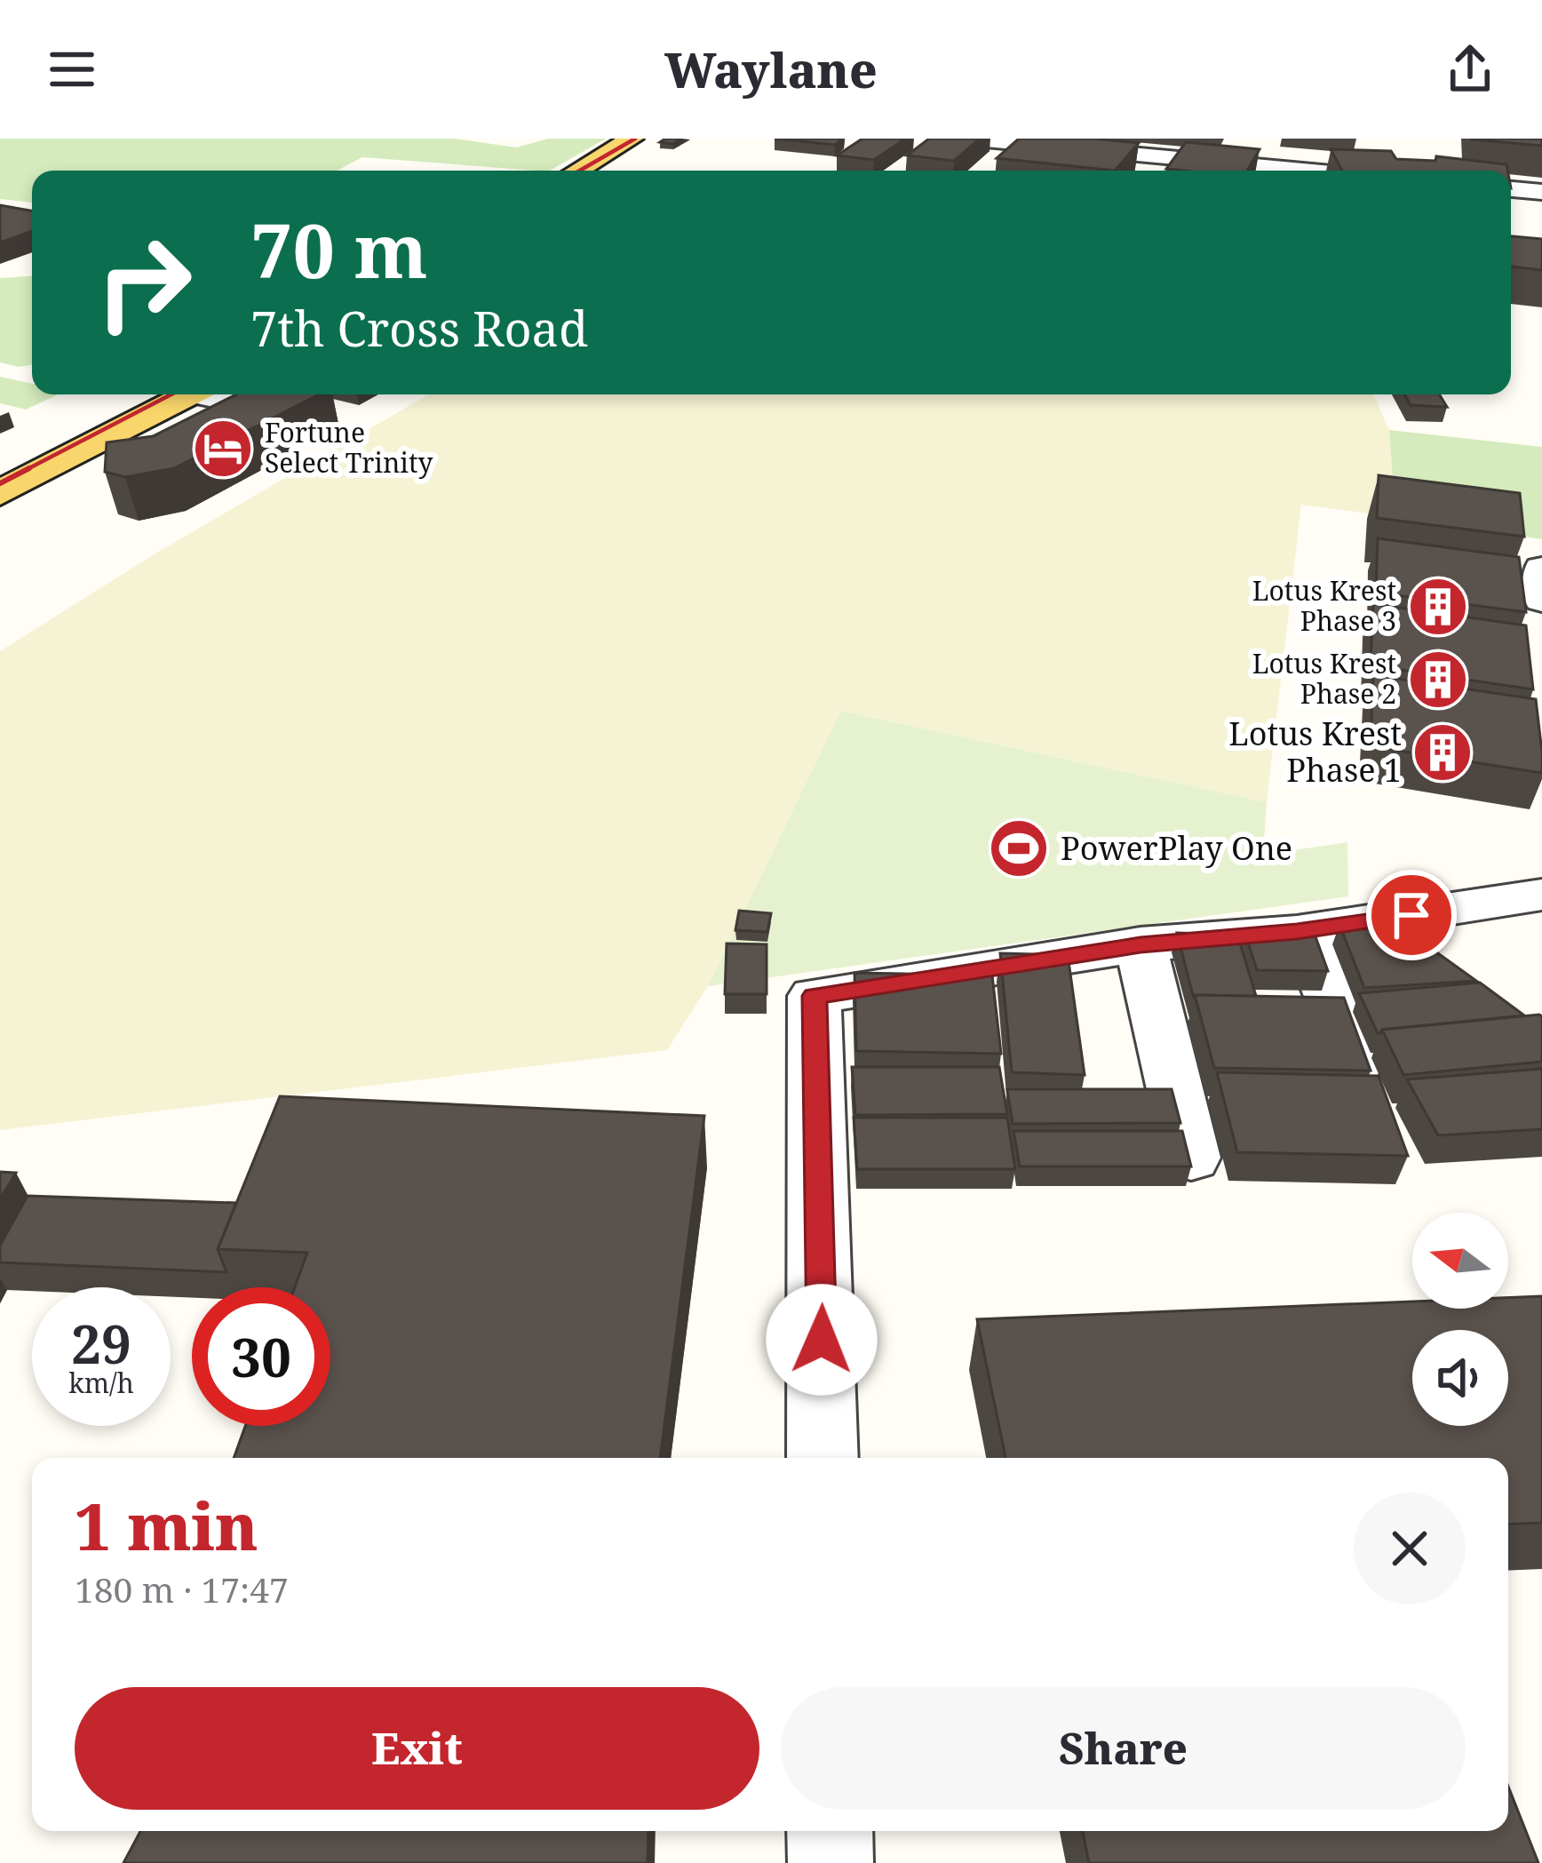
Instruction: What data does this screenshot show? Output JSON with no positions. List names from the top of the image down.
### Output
{
  "places": {
    "hotel": ["Fortune Select Trinity"],
    "building": ["Lotus Krest Phase 3", "Lotus Krest Phase 2", "Lotus Krest Phase 1"],
    "sports": ["PowerPlay One"]
  },
  "north": "left",
  "page": {
    "header": "Waylane",
    "turn": ["70 m", "7th Cross Road"],
    "speed": "29 km/h",
    "limit": "30",
    "heading": ["1 min", "180 m · 17:47"],
    "buttons": ["Exit", "Share"]
  }
}
